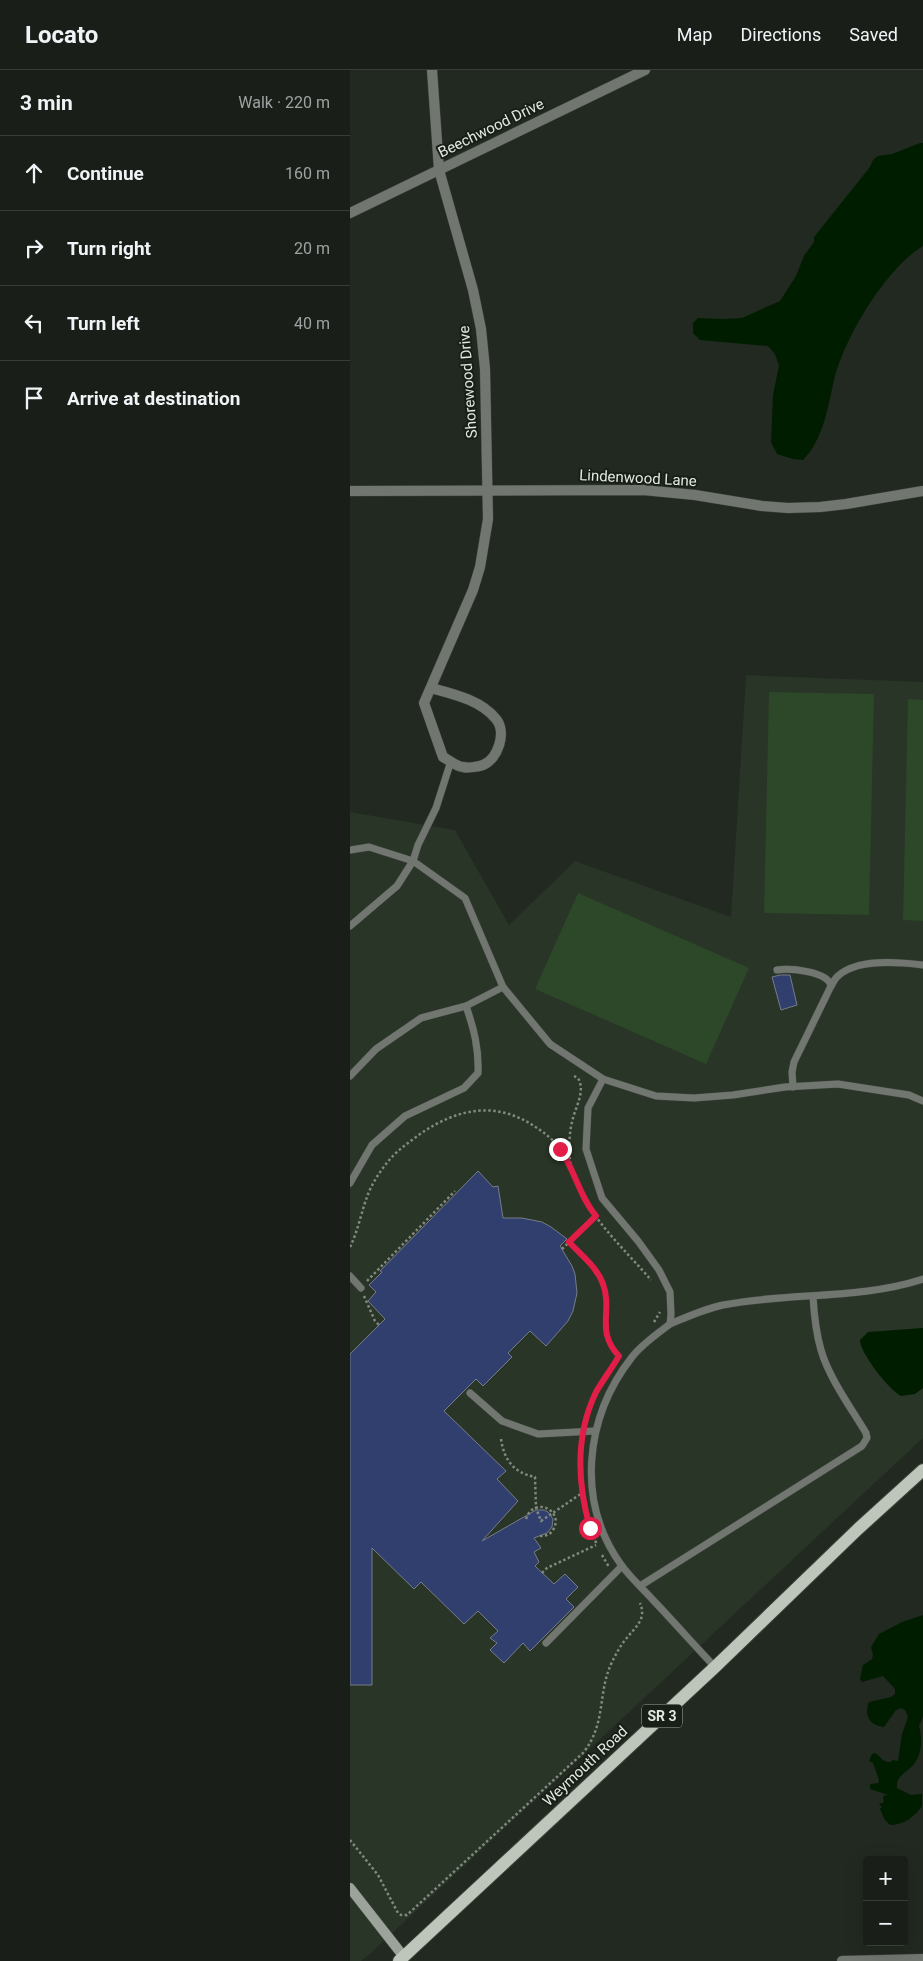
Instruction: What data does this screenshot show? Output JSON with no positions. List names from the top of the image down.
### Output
{
  "streets": {
    "main road": ["SR 3", "Weymouth Road"],
    "street": ["Beechwood Drive", "Shorewood Drive", "Lindenwood Lane"]
  },
  "crossings": [
    ["Beechwood Drive", "Shorewood Drive"],
    ["Shorewood Drive", "Lindenwood Lane"]
  ],
  "page": {
    "header": "Locato",
    "nav": ["Map", "Directions", "Saved"],
    "heading": ["3 min", "Walk · 220 m"],
    "list": [
      ["Continue", "160 m"],
      ["Turn right", "20 m"],
      ["Turn left", "40 m"],
      "Arrive at destination"
    ],
    "map_buttons": ["+", "−"]
  }
}
